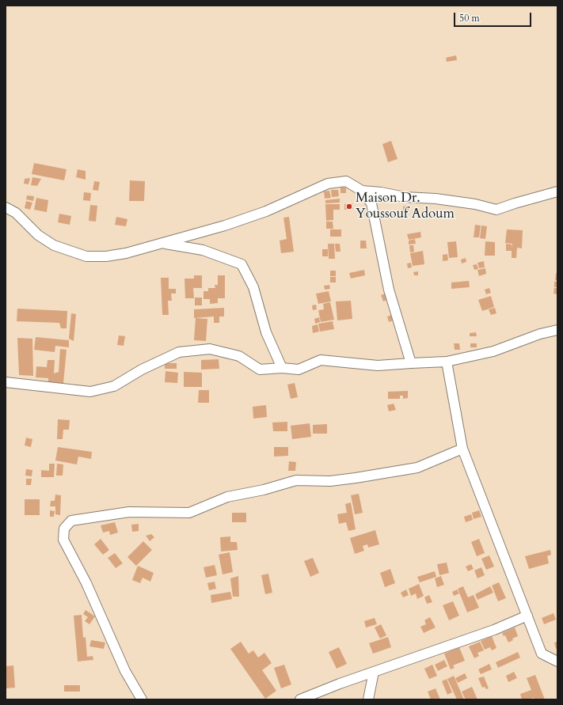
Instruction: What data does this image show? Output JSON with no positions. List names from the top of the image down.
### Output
{
  "places": ["Maison Dr. Youssouf Adoum"],
  "scale_bar": "50 m"
}
